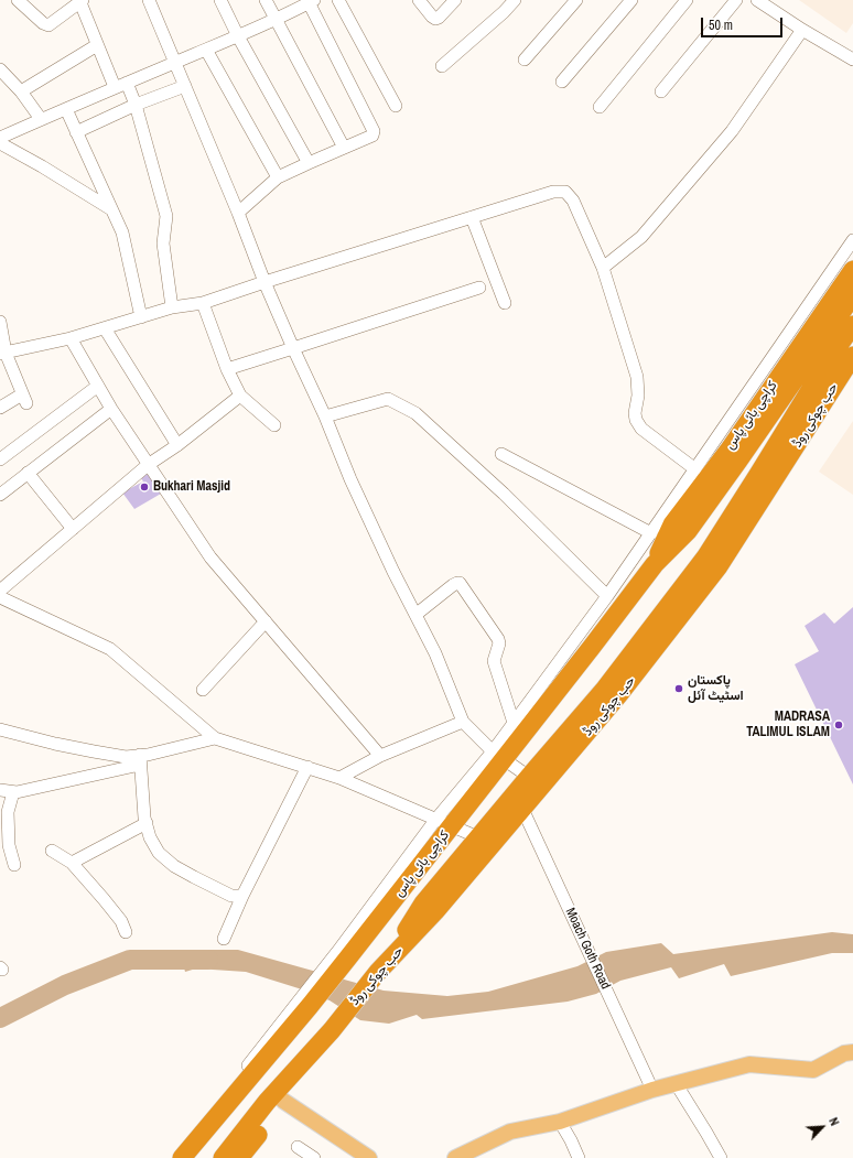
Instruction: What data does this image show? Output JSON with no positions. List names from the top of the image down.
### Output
{
  "streets": {
    "highway": ["کراچی بائی پاس", "حب چوکی روڈ"],
    "street": ["Moach Goth Road"]
  },
  "crossings": [
    ["حب چوکی روڈ", "Moach Goth Road"]
  ],
  "places": ["Bukhari Masjid", "پاکستان اسٹیٹ آئل", "MADRASA TALIMUL ISLAM"],
  "scale_bar": "50 m",
  "north": "top right"
}
